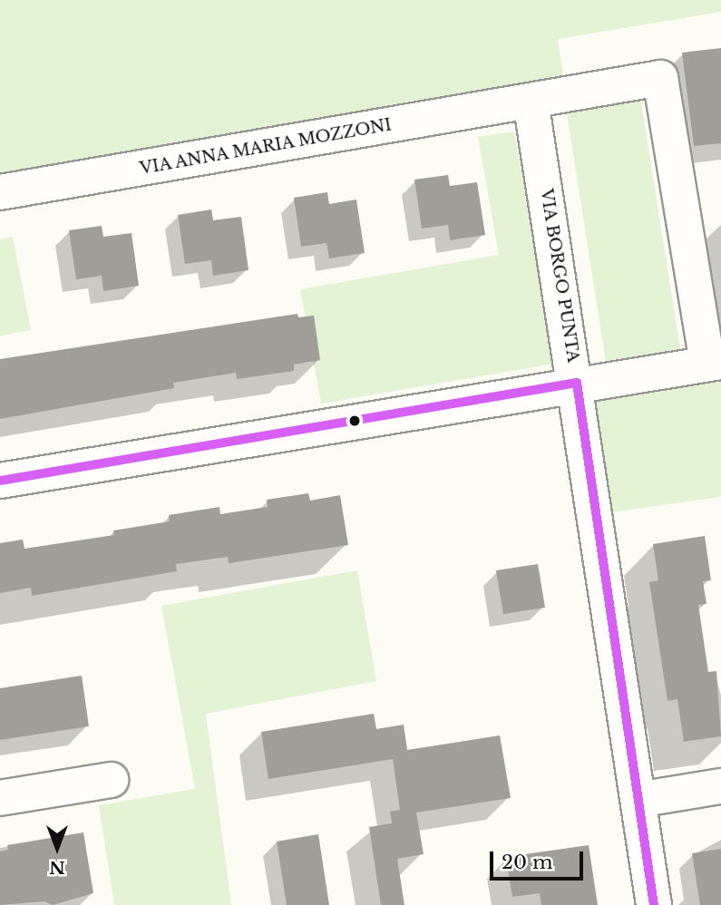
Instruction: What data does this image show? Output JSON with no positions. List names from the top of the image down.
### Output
{
  "streets": {
    "street": ["VIA ANNA MARIA MOZZONI", "VIA BORGO PUNTA"]
  },
  "crossings": [
    ["VIA ANNA MARIA MOZZONI", "VIA BORGO PUNTA"]
  ],
  "scale_bar": "20 m",
  "north": "bottom"
}
